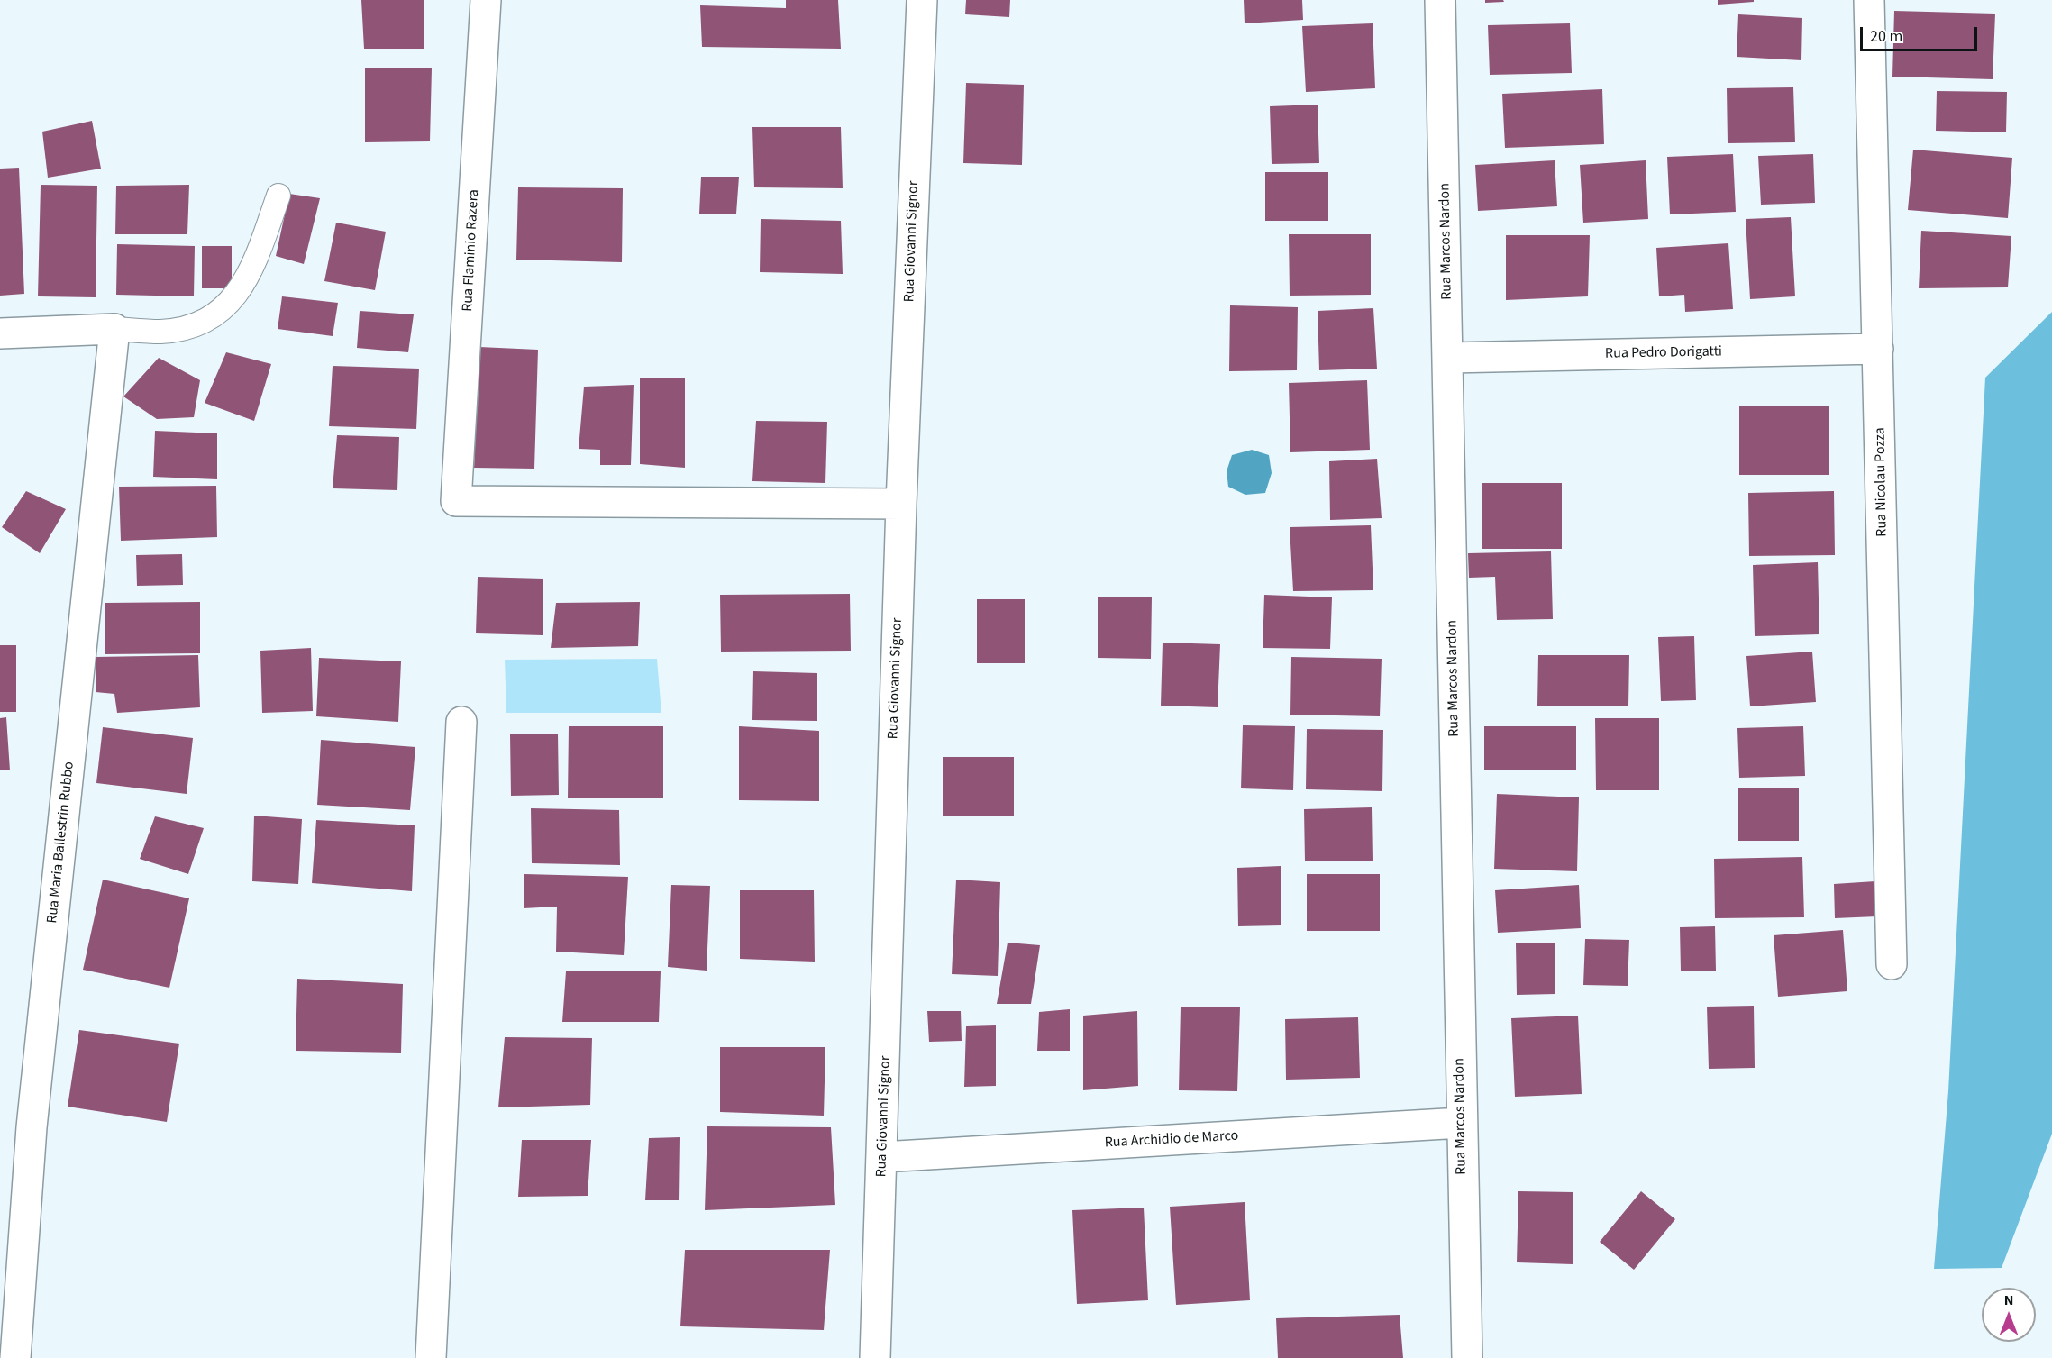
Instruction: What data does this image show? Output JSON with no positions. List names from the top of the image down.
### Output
{
  "streets": {
    "street": [
      "Rua Giovanni Signor",
      "Rua Marcos Nardon",
      "Rua Flaminio Razera",
      "Rua Pedro Dorigatti",
      "Rua Nicolau Pozza",
      "Rua Maria Ballestrin Rubbo",
      "Rua Archidio de Marco"
    ]
  },
  "crossings": [
    ["Rua Giovanni Signor", "Rua Flaminio Razera"],
    ["Rua Giovanni Signor", "Rua Archidio de Marco"],
    ["Rua Marcos Nardon", "Rua Pedro Dorigatti"],
    ["Rua Marcos Nardon", "Rua Archidio de Marco"],
    ["Rua Pedro Dorigatti", "Rua Nicolau Pozza"]
  ],
  "scale_bar": "20 m",
  "north": "top"
}
